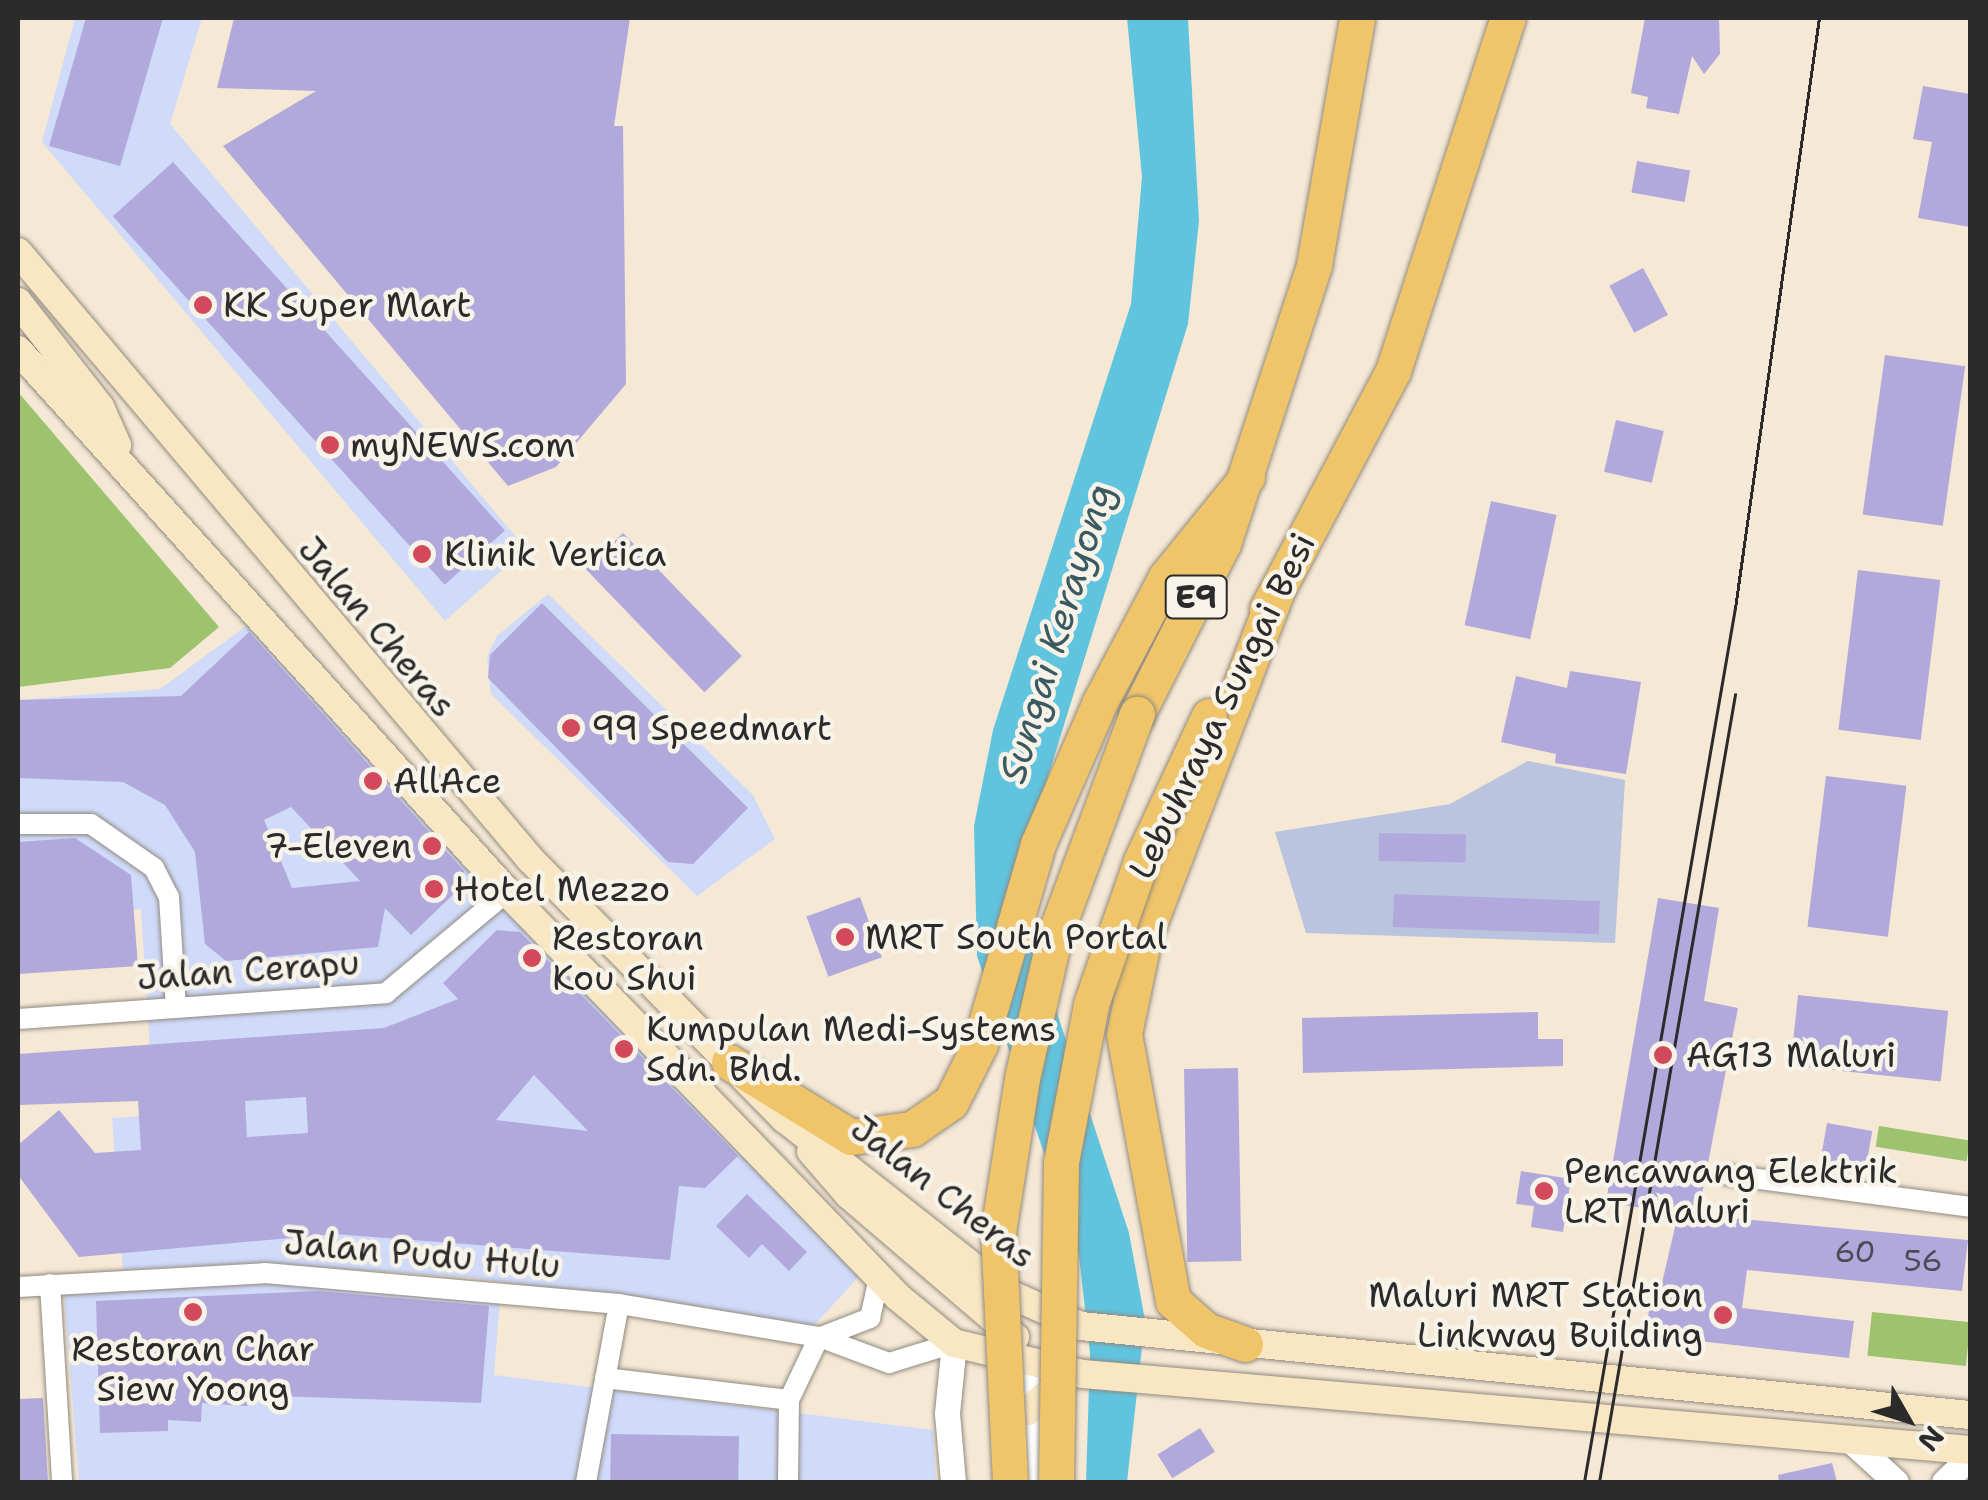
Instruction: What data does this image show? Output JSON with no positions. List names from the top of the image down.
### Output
{
  "streets": {
    "highway": ["E9", "Lebuhraya Sungai Besi"],
    "main road": ["Jalan Cheras"],
    "street": ["Jalan Cerapu", "Jalan Pudu Hulu"]
  },
  "water": ["Sungai Kerayong"],
  "places": [
    "KK Super Mart",
    "myNEWS.com",
    "Klinik Vertica",
    "99 Speedmart",
    "AllAce",
    "7-Eleven",
    "Hotel Mezzo",
    "MRT South Portal",
    "Restoran Kou Shui",
    "Kumpulan Medi-Systems Sdn. Bhd.",
    "AG13 Maluri",
    "Pencawang Elektrik LRT Maluri",
    "Restoran Char Siew Yoong",
    "Maluri MRT Station Linkway Building"
  ],
  "house_numbers": ["60", "56"],
  "north": "bottom right"
}
